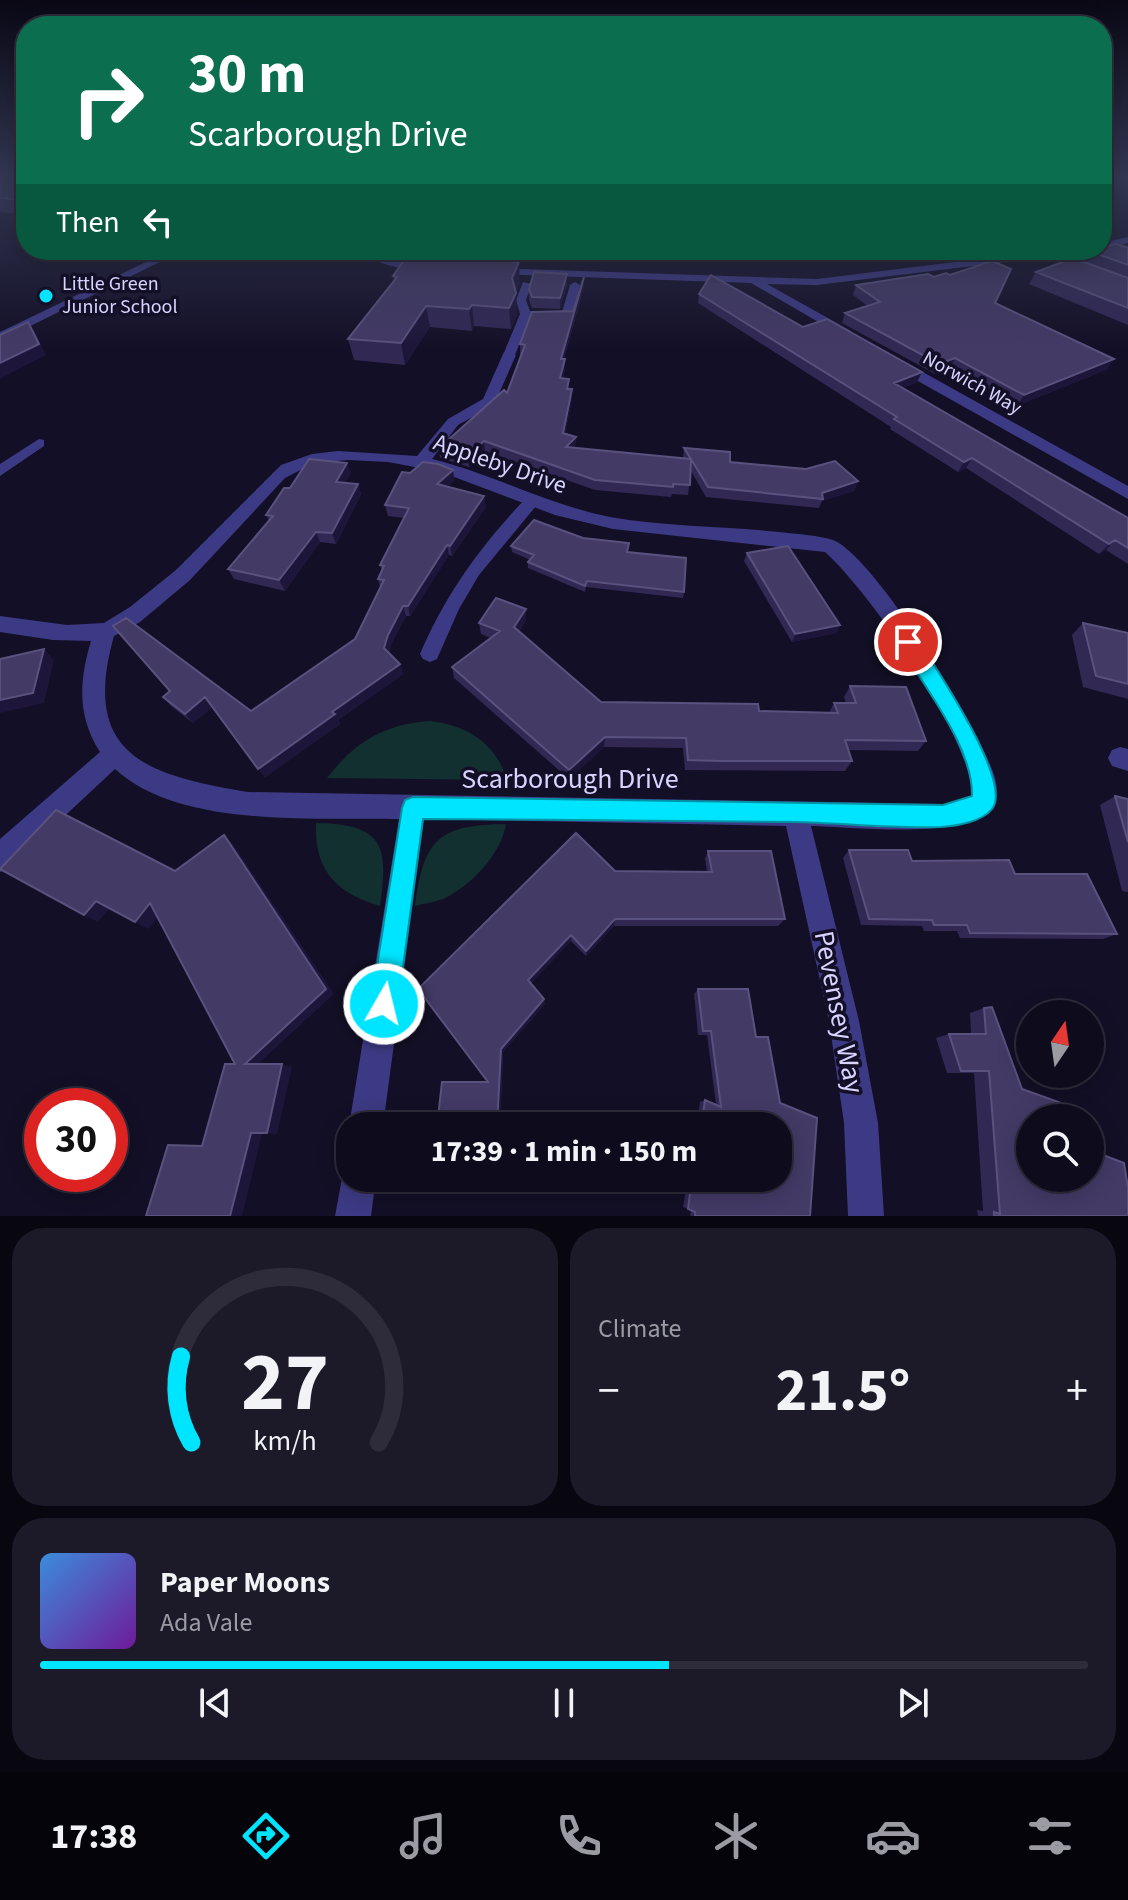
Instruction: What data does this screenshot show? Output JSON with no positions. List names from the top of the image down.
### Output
{
  "streets": {
    "street": [
      "Norwich Way",
      "Appleby Drive",
      "Scarborough Drive",
      "Pevensey Way"
    ]
  },
  "crossings": [
    ["Appleby Drive", "Scarborough Drive"],
    ["Scarborough Drive", "Pevensey Way"]
  ],
  "places": ["Little Green Junior School"],
  "north": "top",
  "page": {
    "turn": ["30 m", "Scarborough Drive"],
    "then": "Then",
    "limit": "30",
    "trip": "17:39 · 1 min · 150 m",
    "tile": "Climate",
    "heat": ["−", "21.5°", "+"],
    "song": ["Paper Moons", "Ada Vale"],
    "tabs": "17:38",
    "gauge": ["27", "km/h"]
  }
}
